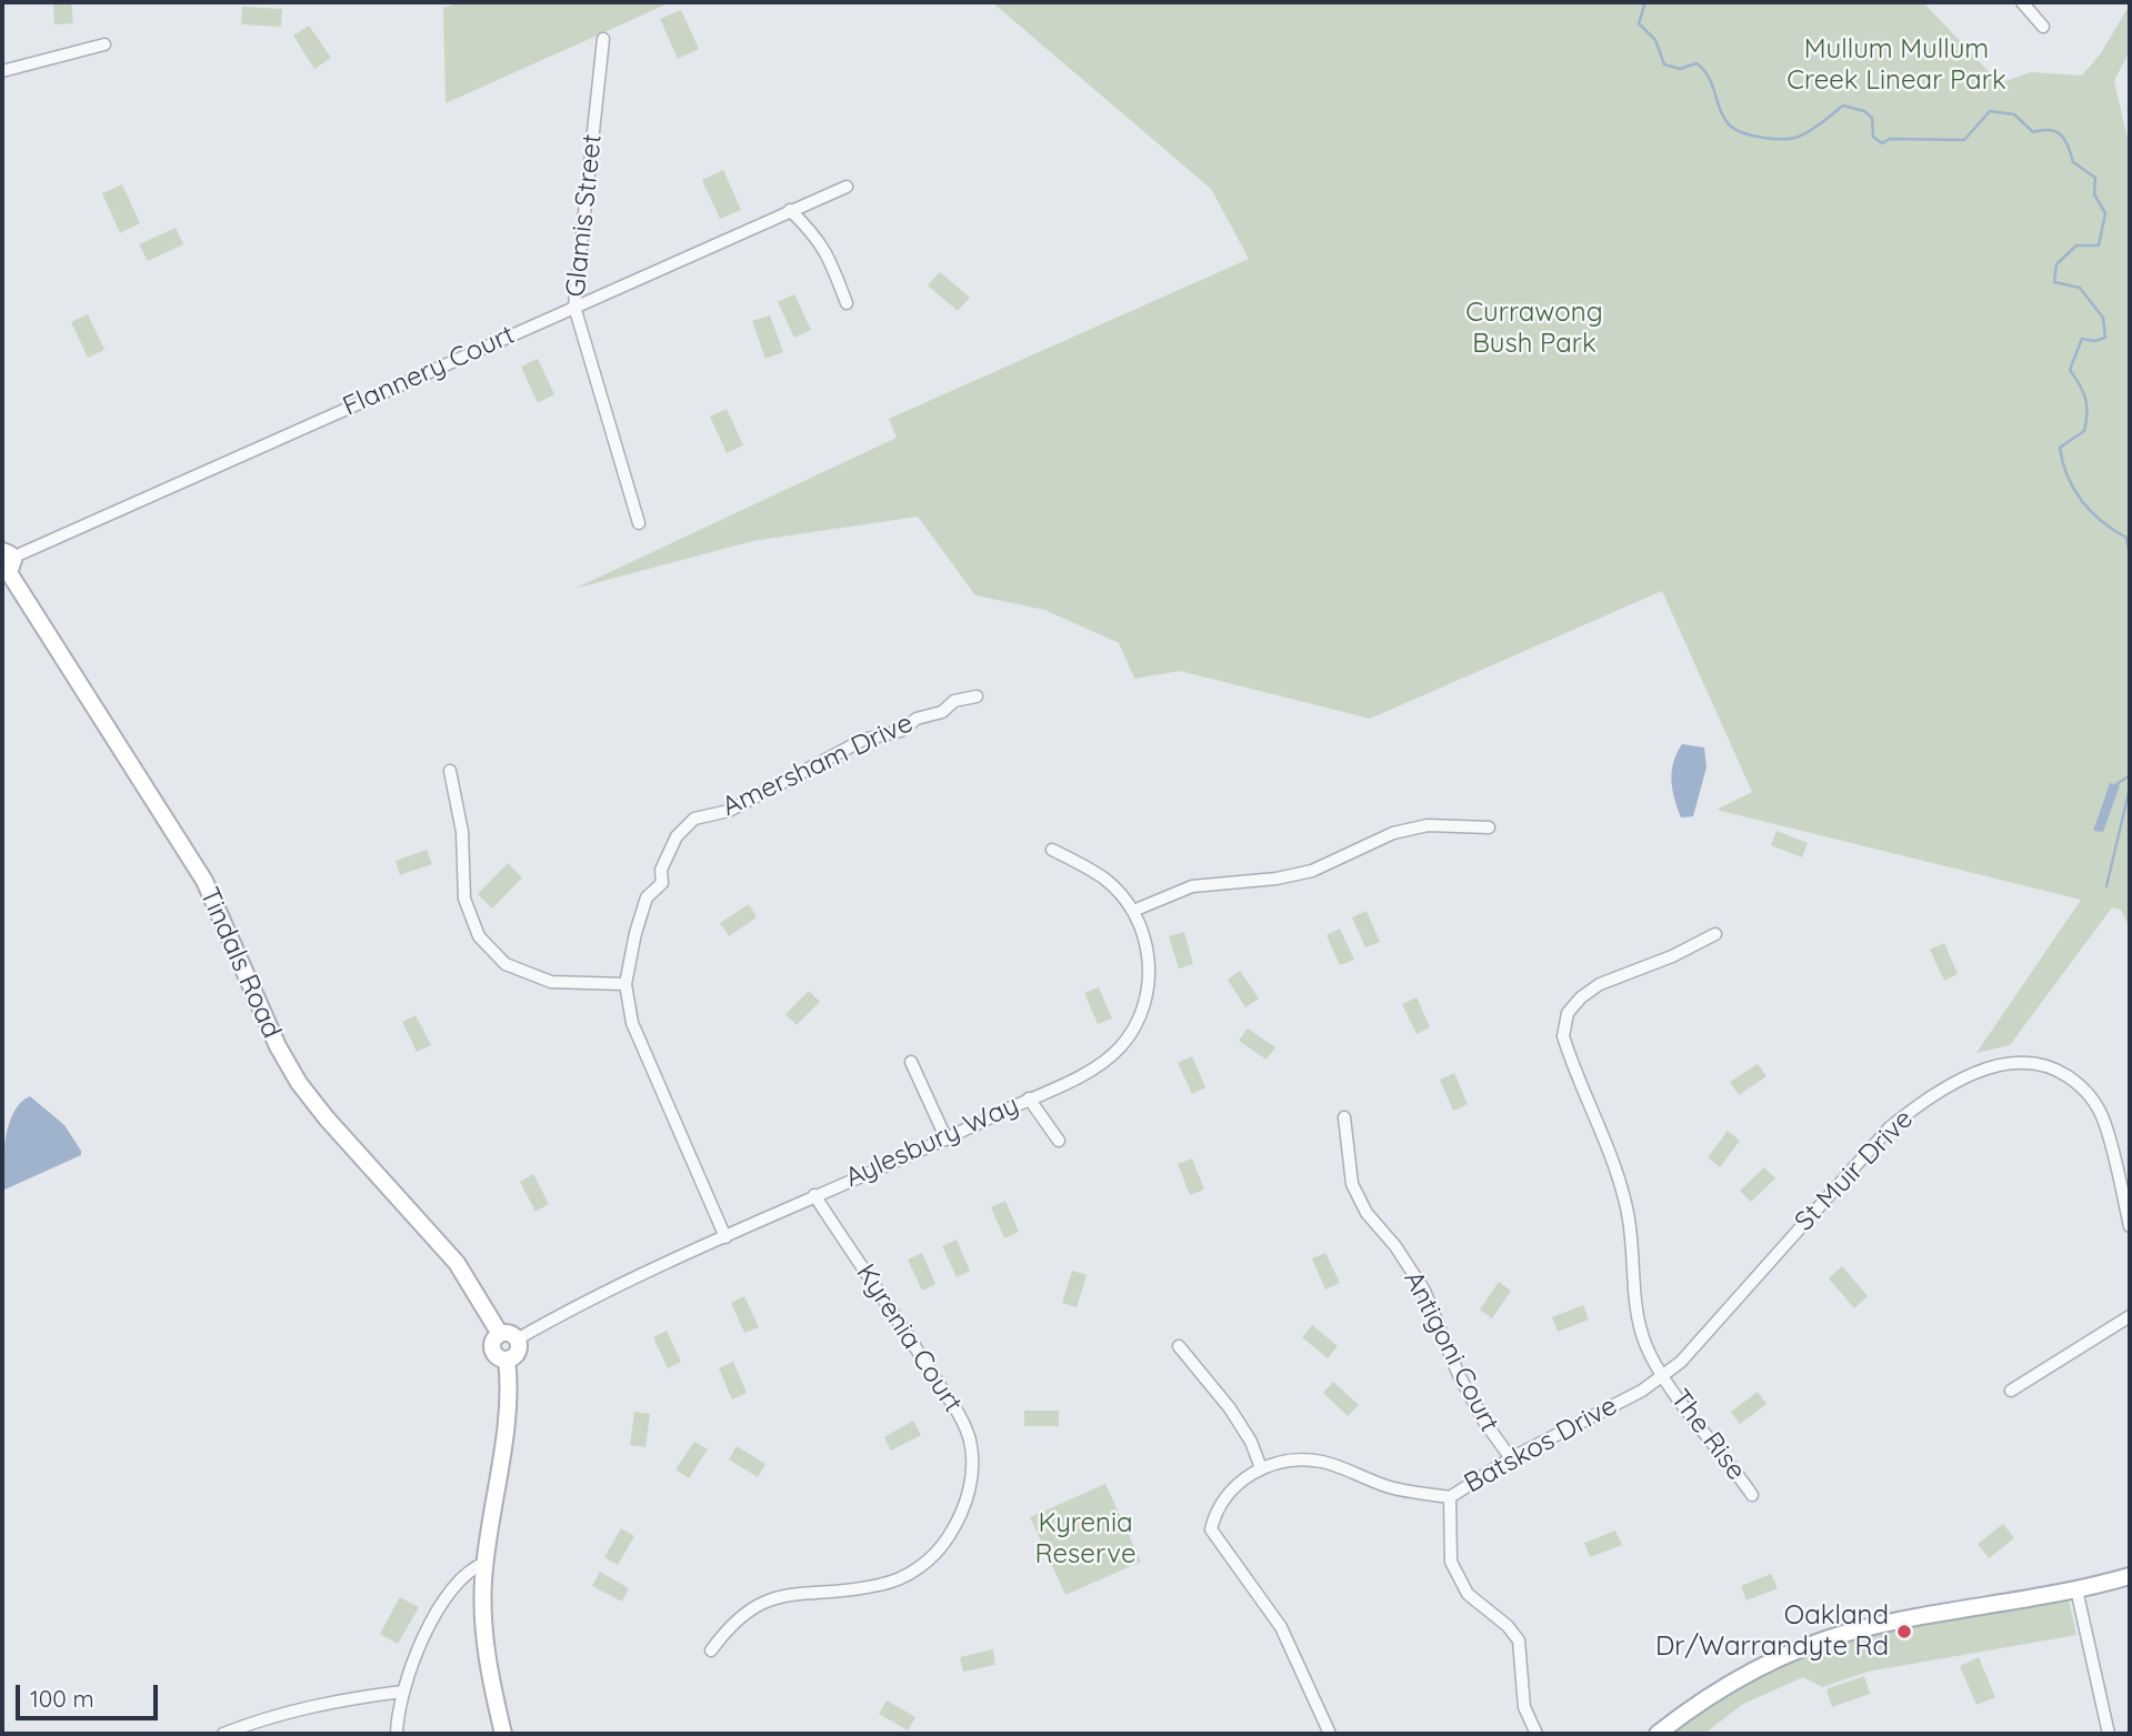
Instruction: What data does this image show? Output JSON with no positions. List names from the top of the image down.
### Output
{
  "streets": {
    "main road": ["Tindals Road"],
    "street": [
      "Glamis Street",
      "Flannery Court",
      "Amersham Drive",
      "Aylesbury Way",
      "St Muir Drive",
      "Kyrenia Court",
      "Antigoni Court",
      "The Rise",
      "Batskos Drive"
    ]
  },
  "crossings": [
    ["Glamis Street", "Flannery Court"],
    ["Flannery Court", "Tindals Road"],
    ["Amersham Drive", "Aylesbury Way"],
    ["Tindals Road", "Aylesbury Way"],
    ["Aylesbury Way", "Kyrenia Court"],
    ["St Muir Drive", "The Rise"],
    ["St Muir Drive", "Batskos Drive"],
    ["Antigoni Court", "Batskos Drive"],
    ["The Rise", "Batskos Drive"]
  ],
  "parks": ["Mullum Mullum Creek Linear Park", "Currawong Bush Park", "Kyrenia Reserve"],
  "places": ["Oakland Dr/Warrandyte Rd"],
  "scale_bar": "100 m"
}
